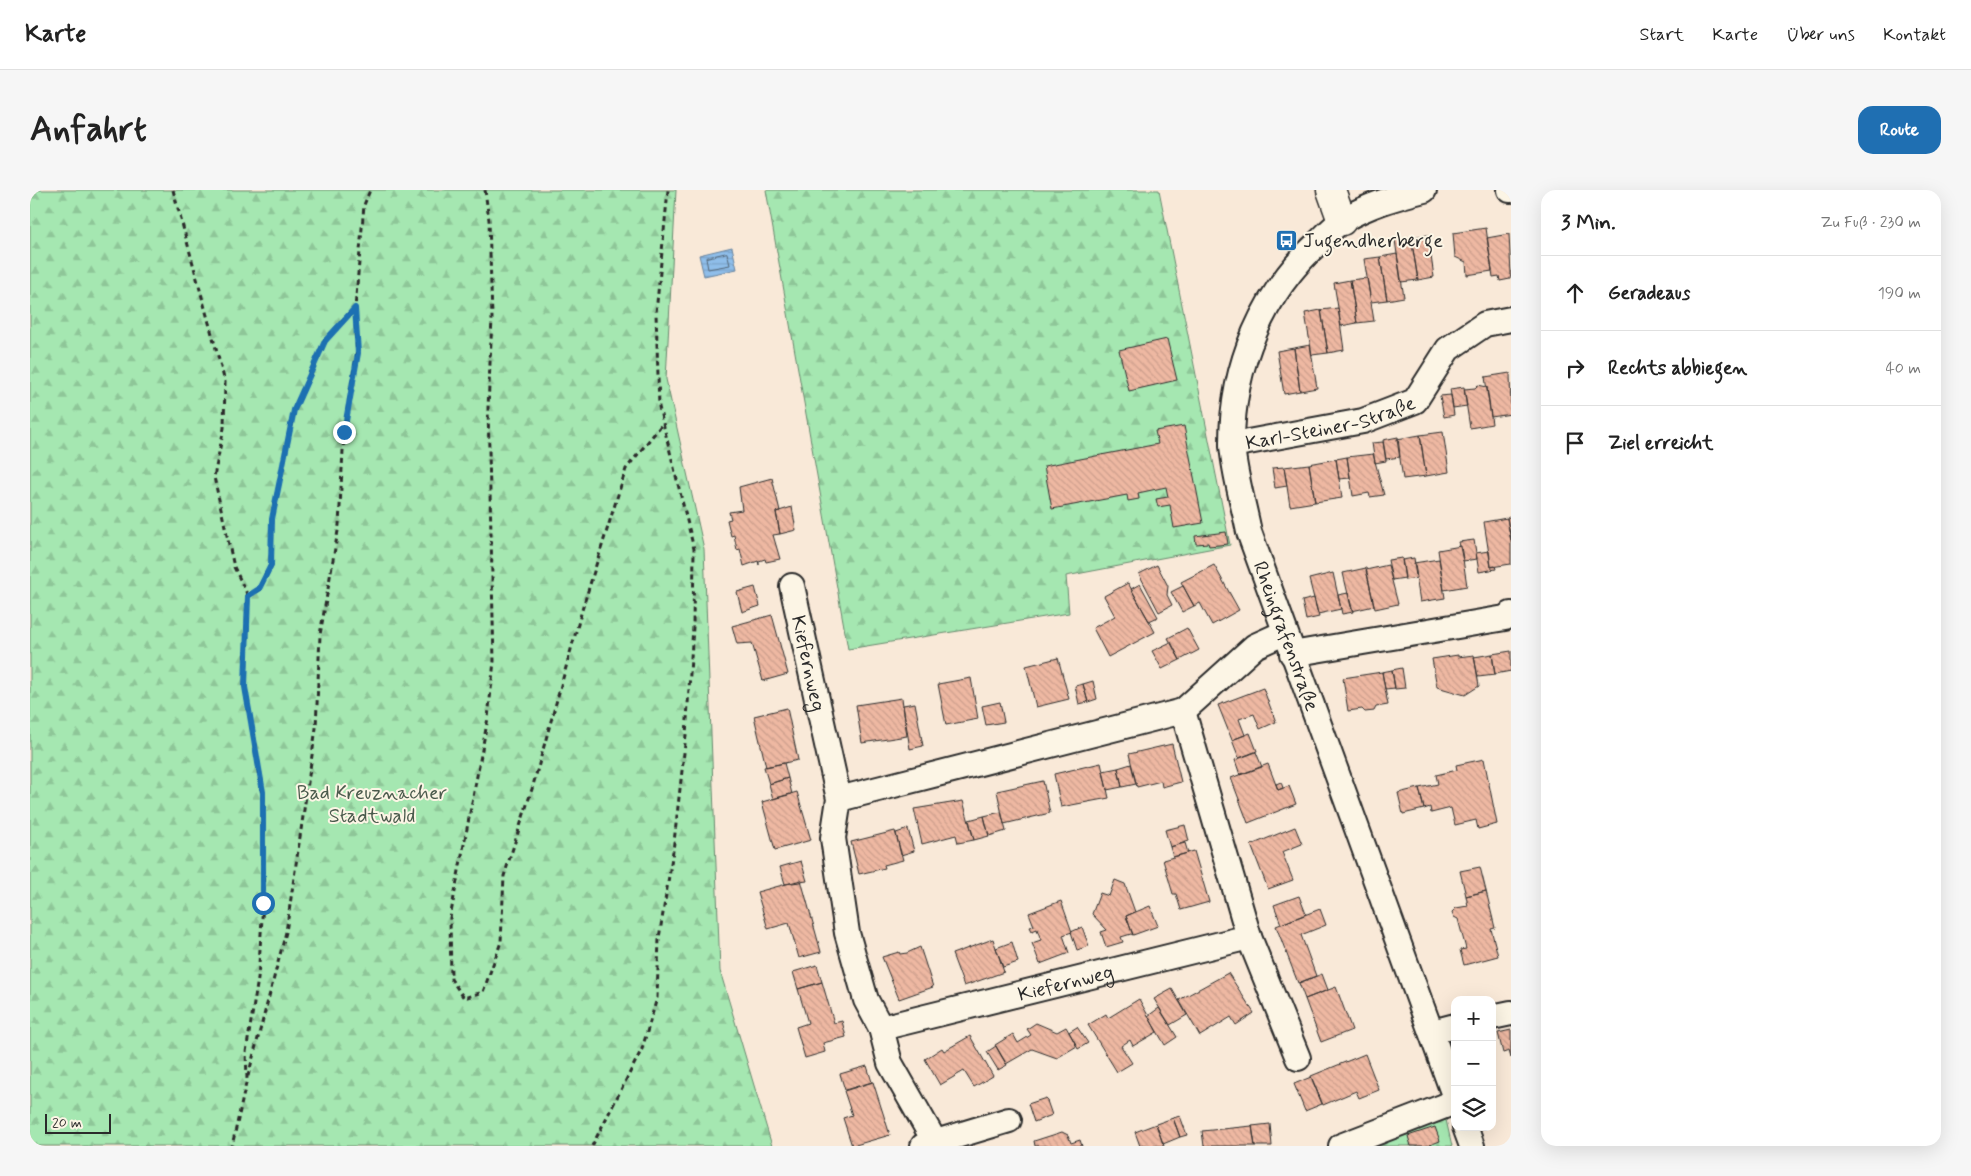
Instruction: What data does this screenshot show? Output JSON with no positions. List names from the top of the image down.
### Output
{
  "streets": {
    "street": ["Karl-Steiner-Straße", "Rheingrafenstraße", "Kiefernweg"]
  },
  "crossings": [
    ["Karl-Steiner-Straße", "Rheingrafenstraße"]
  ],
  "parks": ["Bad Kreuznacher Stadtwald"],
  "places": {
    "bus stop": ["Jugendherberge"]
  },
  "scale_bar": "20 m",
  "page": {
    "header": "Karte",
    "nav": [
      "Start",
      "Karte",
      "Über uns",
      "Kontakt"
    ],
    "buttons": "Route",
    "title": "Anfahrt",
    "heading": ["3 Min.", "Zu Fuß · 230 m"],
    "list": [
      ["Geradeaus", "190 m"],
      ["Rechts abbiegen", "40 m"],
      "Ziel erreicht"
    ],
    "map_buttons": ["+", "−"],
    "scale": "20 m"
  }
}
